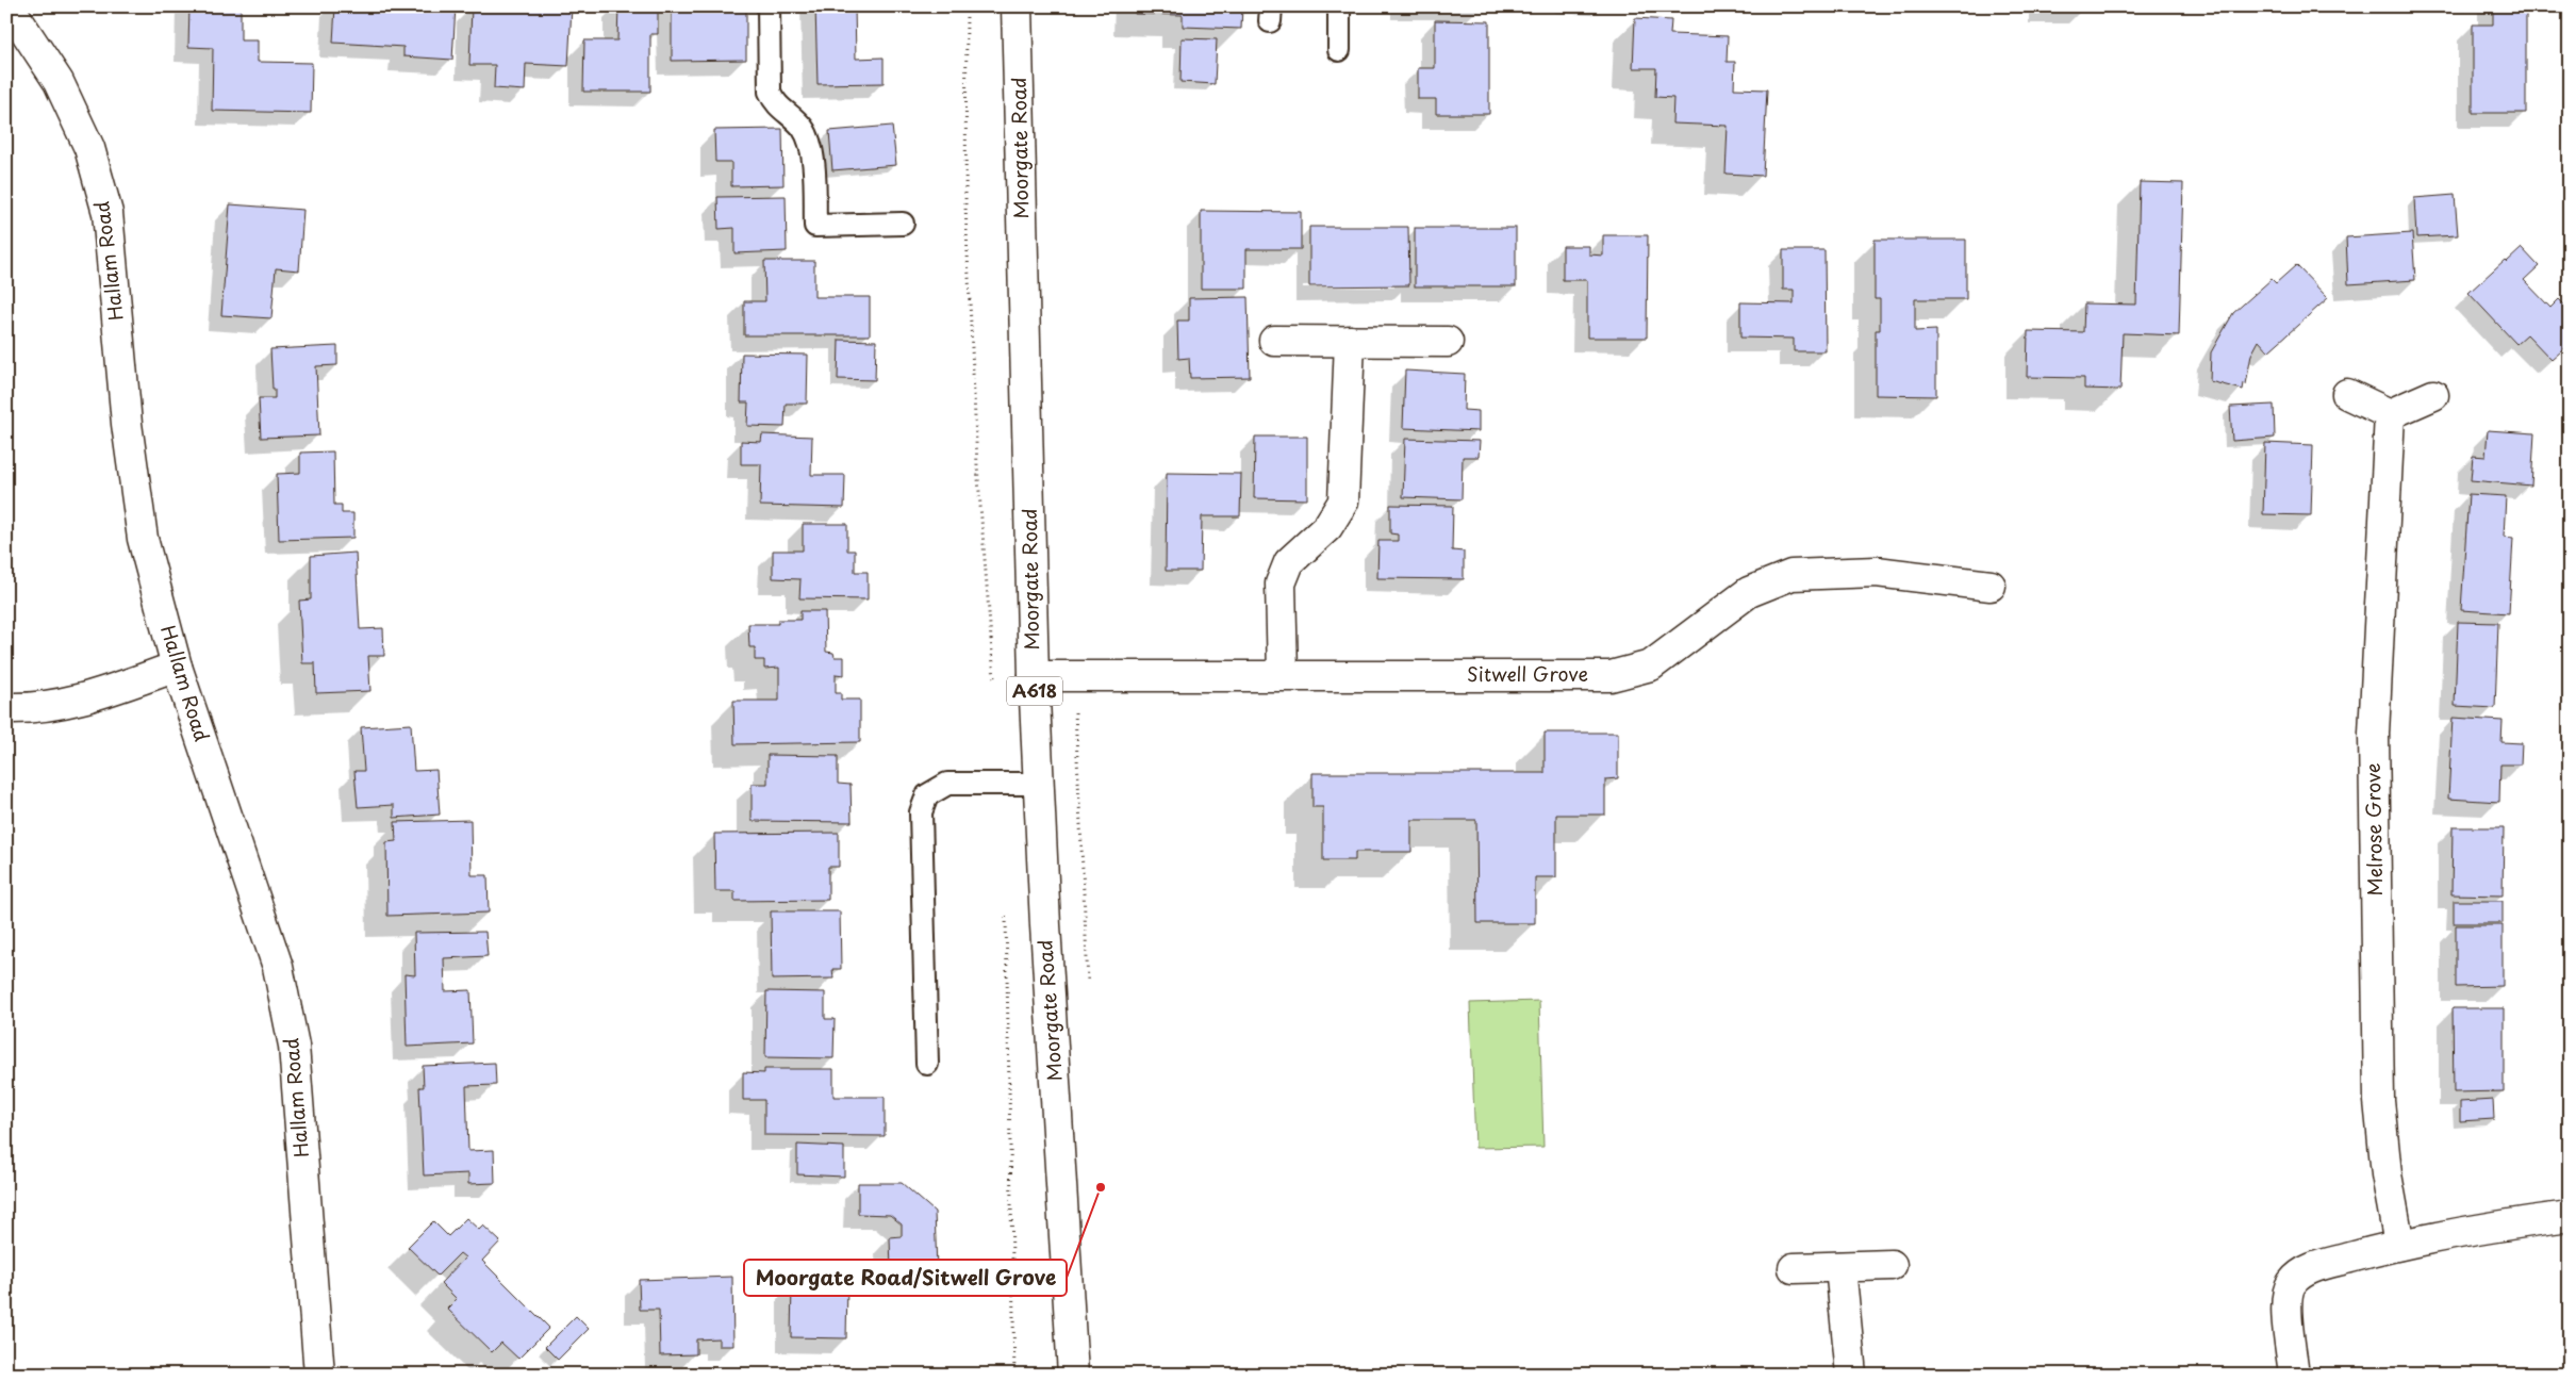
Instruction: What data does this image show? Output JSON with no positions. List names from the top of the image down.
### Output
{
  "streets": {
    "street": [
      "Moorgate Road",
      "Hallam Road",
      "Sitwell Grove",
      "A618",
      "Melrose Grove"
    ]
  },
  "crossings": [
    ["Moorgate Road", "Sitwell Grove"]
  ],
  "places": ["Moorgate Road/Sitwell Grove"]
}
